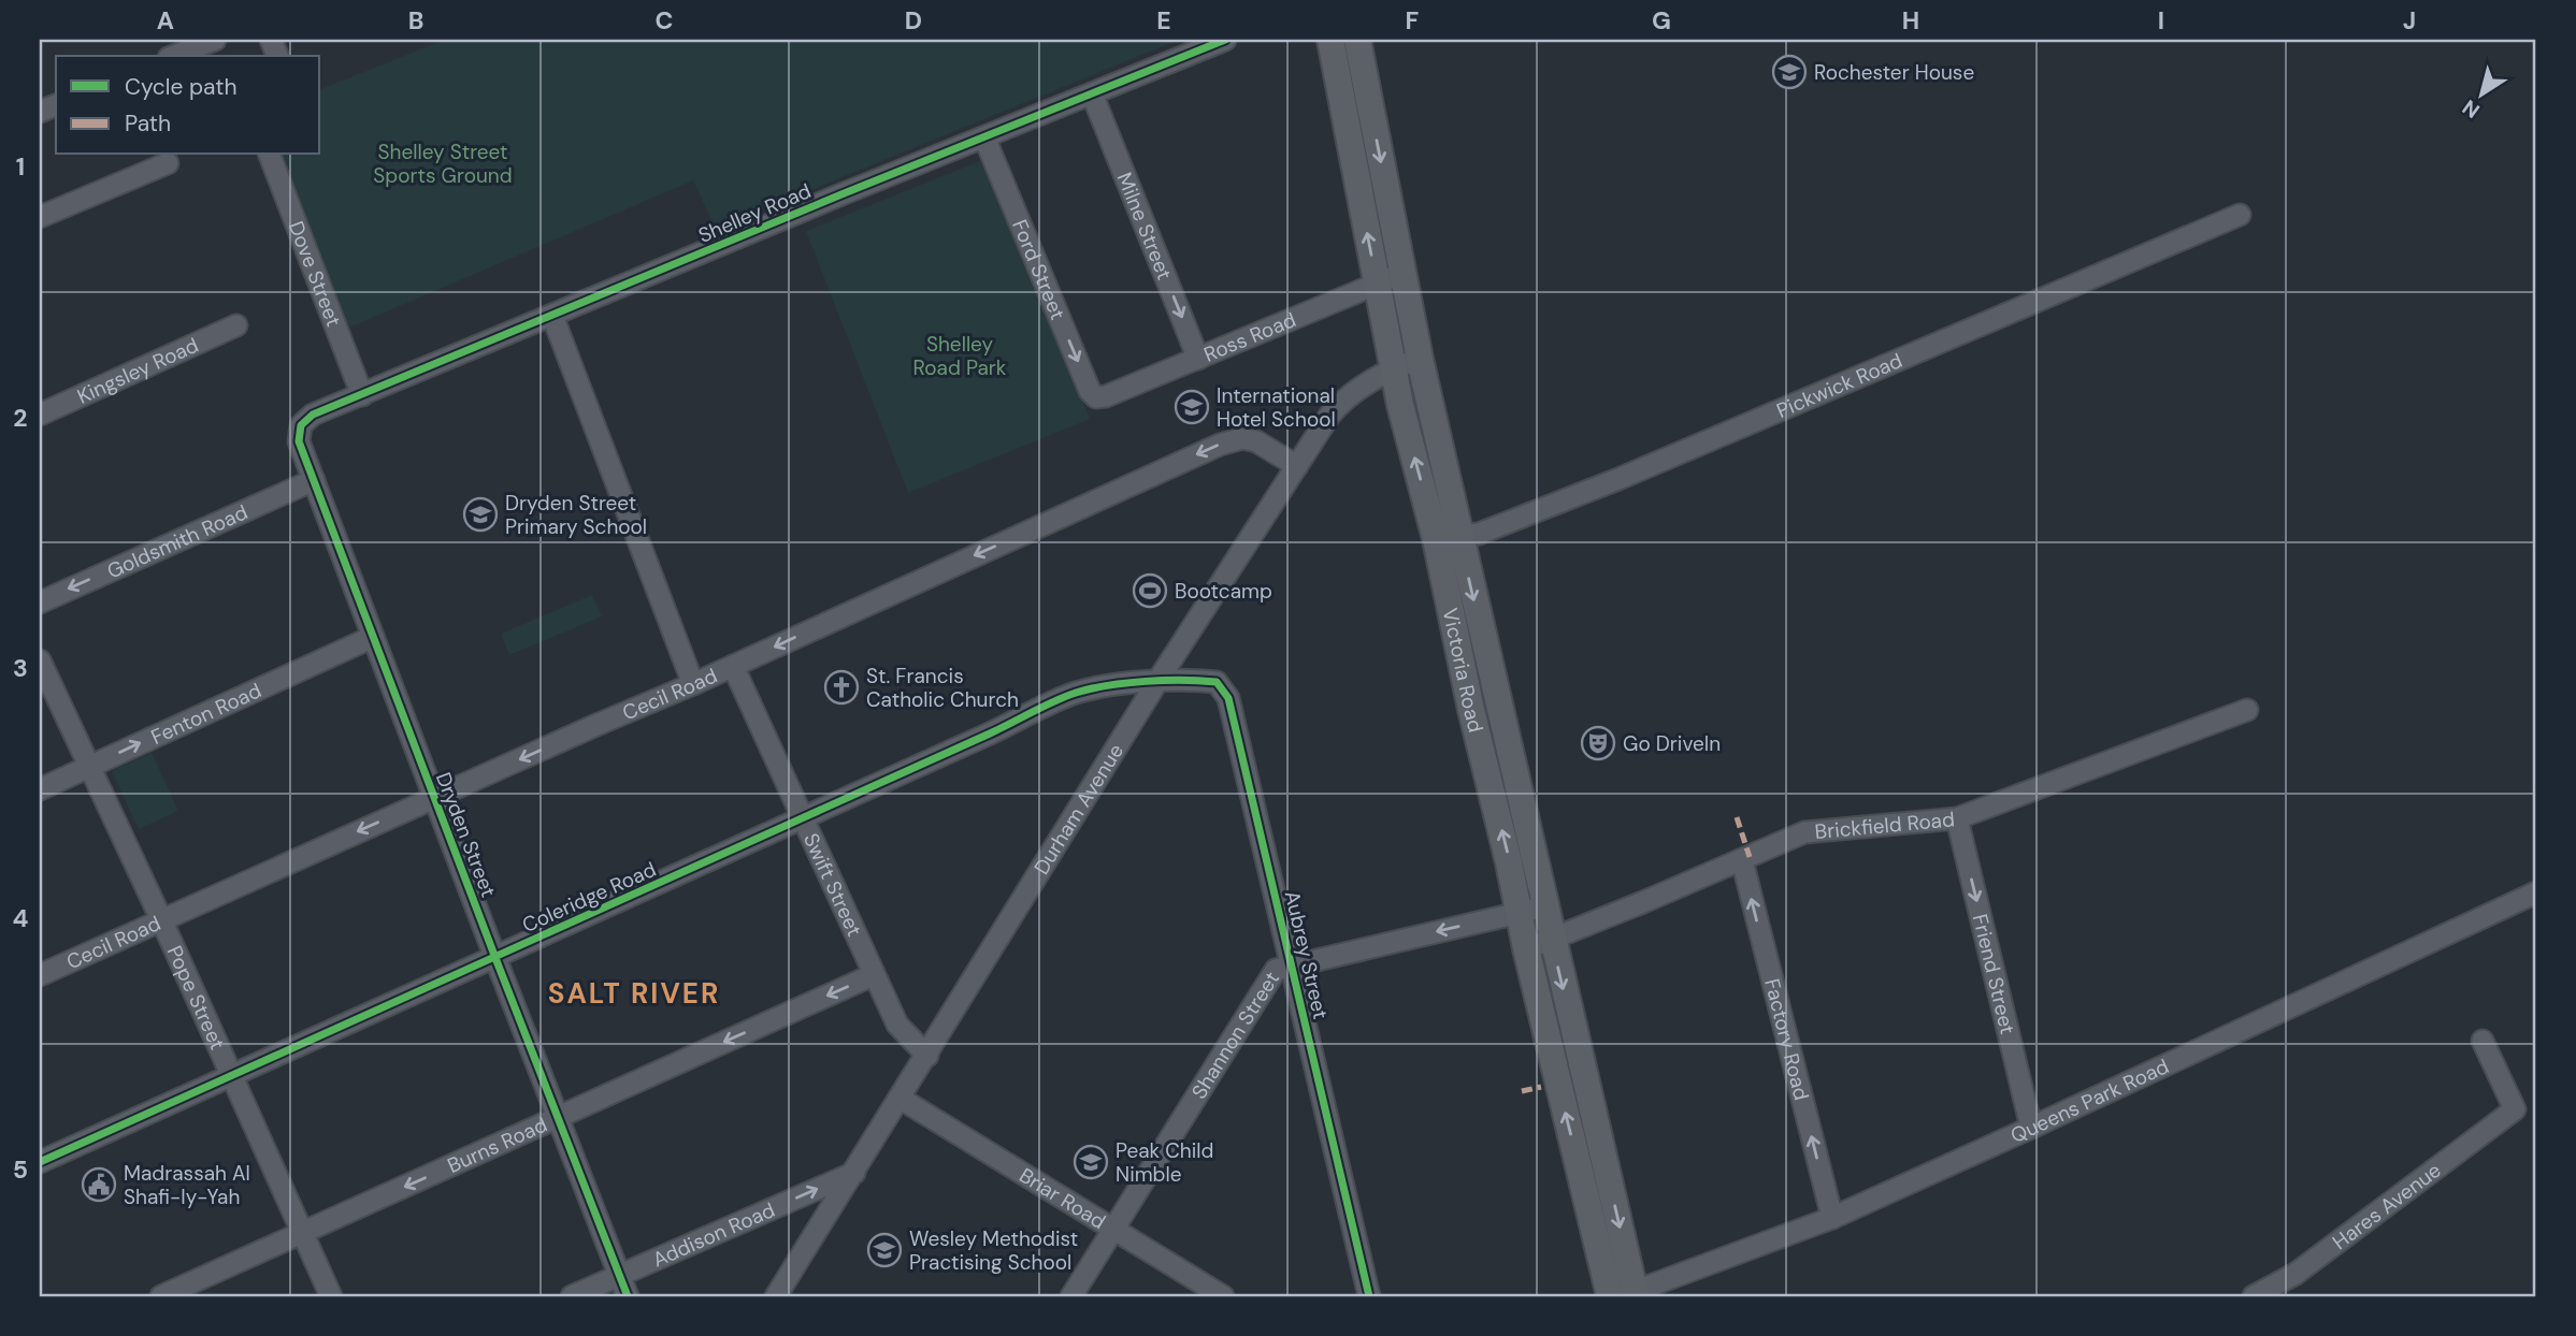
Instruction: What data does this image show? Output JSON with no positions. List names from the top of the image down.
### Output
{
  "streets": {
    "main road": ["Victoria Road"],
    "street": [
      "Shelley Road",
      "Milne Street",
      "Ford Street",
      "Dove Street",
      "Ross Road",
      "Kingsley Road",
      "Pickwick Road",
      "Goldsmith Road",
      "Cecil Road",
      "Fenton Road",
      "Durham Avenue",
      "Brickfield Road",
      "Dryden Street",
      "Swift Street",
      "Coleridge Road",
      "Aubrey Street",
      "Friend Street",
      "Pope Street",
      "Shannon Street",
      "Factory Road",
      "Queens Park Road",
      "Burns Road",
      "Briar Road",
      "Hares Avenue",
      "Addison Road"
    ]
  },
  "crossings": [
    ["Shelley Road", "Milne Street"],
    ["Shelley Road", "Ford Street"],
    ["Shelley Road", "Dove Street"],
    ["Shelley Road", "Dryden Street"],
    ["Milne Street", "Ross Road"],
    ["Ford Street", "Ross Road"],
    ["Ross Road", "Victoria Road"],
    ["Pickwick Road", "Victoria Road"],
    ["Goldsmith Road", "Dryden Street"],
    ["Victoria Road", "Durham Avenue"],
    ["Victoria Road", "Brickfield Road"],
    ["Victoria Road", "Shannon Street"],
    ["Victoria Road", "Queens Park Road"],
    ["Cecil Road", "Durham Avenue"],
    ["Cecil Road", "Dryden Street"],
    ["Cecil Road", "Swift Street"],
    ["Cecil Road", "Pope Street"],
    ["Fenton Road", "Dryden Street"],
    ["Fenton Road", "Pope Street"],
    ["Durham Avenue", "Swift Street"],
    ["Durham Avenue", "Coleridge Road"],
    ["Durham Avenue", "Aubrey Street"],
    ["Durham Avenue", "Briar Road"],
    ["Durham Avenue", "Addison Road"],
    ["Brickfield Road", "Friend Street"],
    ["Brickfield Road", "Factory Road"],
    ["Dryden Street", "Coleridge Road"],
    ["Dryden Street", "Burns Road"],
    ["Dryden Street", "Addison Road"],
    ["Swift Street", "Coleridge Road"],
    ["Swift Street", "Burns Road"],
    ["Coleridge Road", "Aubrey Street"],
    ["Coleridge Road", "Pope Street"],
    ["Aubrey Street", "Shannon Street"],
    ["Friend Street", "Queens Park Road"],
    ["Pope Street", "Burns Road"],
    ["Shannon Street", "Briar Road"],
    ["Factory Road", "Queens Park Road"]
  ],
  "one_way": [
    "Milne Street",
    "Ford Street",
    "Goldsmith Road",
    "Cecil Road",
    "Fenton Road",
    "Friend Street",
    "Shannon Street",
    "Factory Road",
    "Burns Road",
    "Addison Road"
  ],
  "districts": ["SALT RIVER"],
  "parks": ["Shelley Street Sports Ground", "Shelley Road Park"],
  "places": {
    "school or university": [
      "Rochester House",
      "International Hotel School",
      "Dryden Street Primary School",
      "Peak Child Nimble",
      "Wesley Methodist Practising School"
    ],
    "sports": ["Bootcamp"],
    "church": ["St. Francis Catholic Church"],
    "theatre": ["Go DriveIn"],
    "public building": ["Madrassah Al Shafi-Iy-Yah"]
  },
  "legend": ["Cycle path", "Path"],
  "north": "bottom left",
  "grid": {
    "columns": [
      "A",
      "B",
      "C",
      "D",
      "E",
      "F",
      "G",
      "H",
      "I",
      "J"
    ],
    "rows": [
      "1",
      "2",
      "3",
      "4",
      "5"
    ]
  }
}
